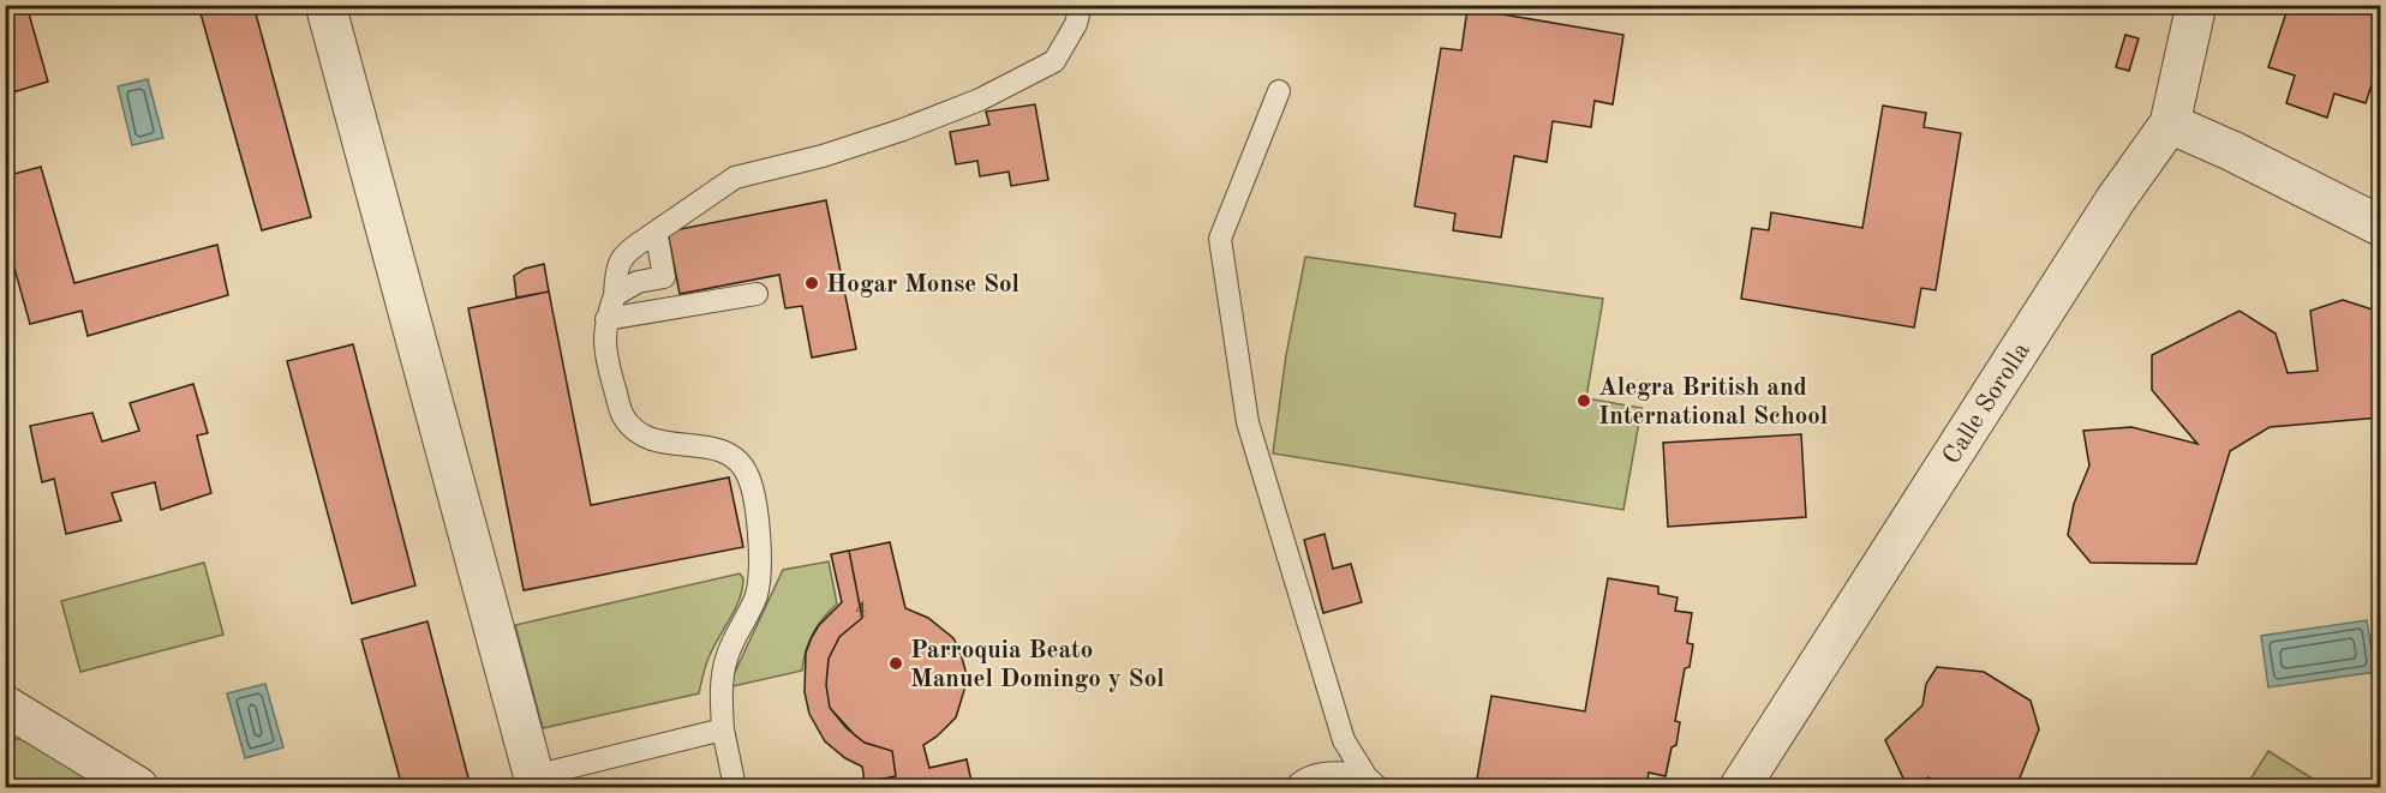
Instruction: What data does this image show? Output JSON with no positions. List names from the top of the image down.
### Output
{
  "streets": {
    "street": ["Calle Sorolla"]
  },
  "places": ["Hogar Monse Sol", "Alegra British and International School", "Parroquia Beato Manuel Domingo y Sol"],
  "house_numbers": ["4"]
}
